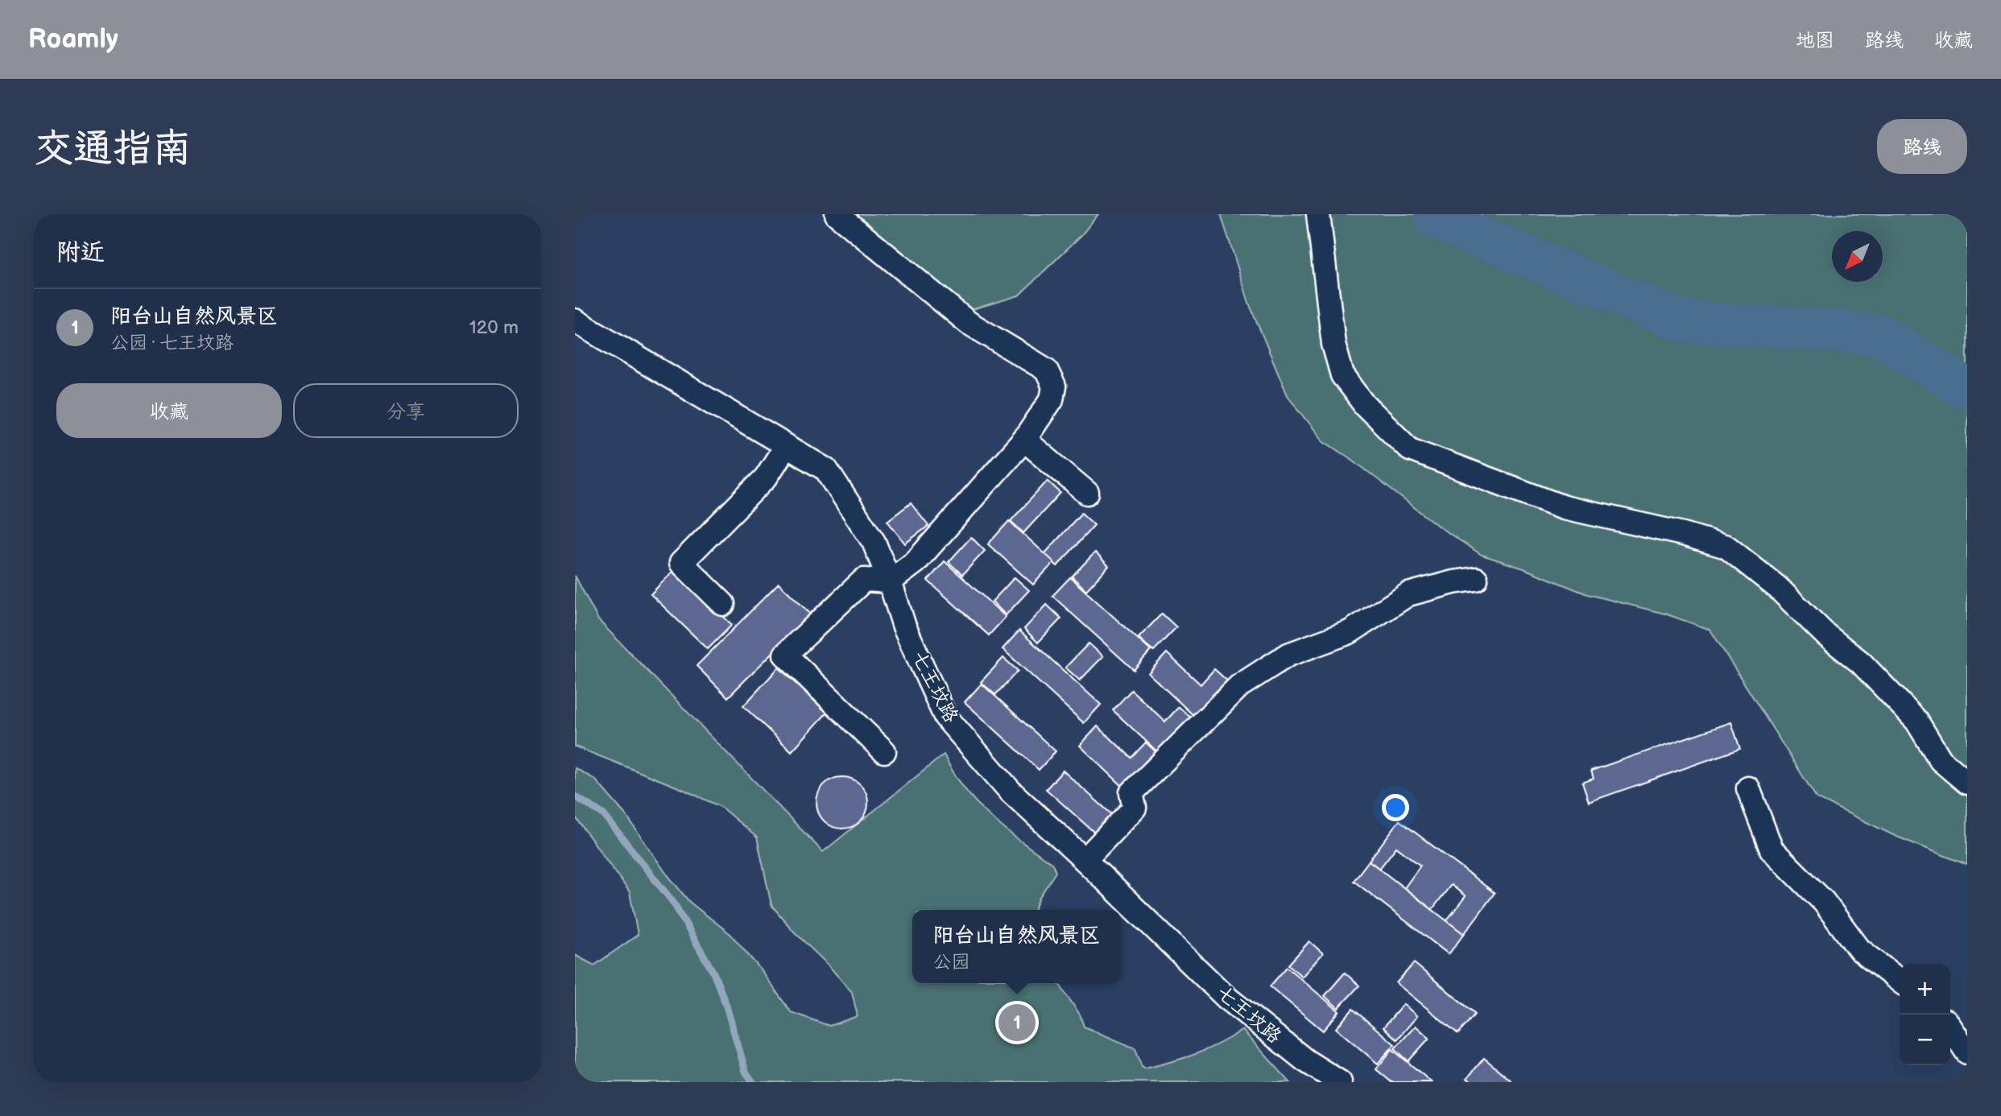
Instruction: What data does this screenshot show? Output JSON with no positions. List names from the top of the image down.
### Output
{
  "streets": {
    "street": ["七王坟路"]
  },
  "north": "bottom left",
  "page": {
    "header": "Roamly",
    "nav": ["地图", "路线", "收藏"],
    "buttons": [
      "路线",
      ["收藏", "分享"]
    ],
    "title": "交通指南",
    "heading": "附近",
    "list": [
      {
        "mark": "1",
        "name": "阳台山自然风景区",
        "note": "公园 · 七王坟路",
        "value": "120 m"
      }
    ],
    "popup": ["阳台山自然风景区", "公园"],
    "map_buttons": ["+", "−"],
    "pins": "1"
  }
}
